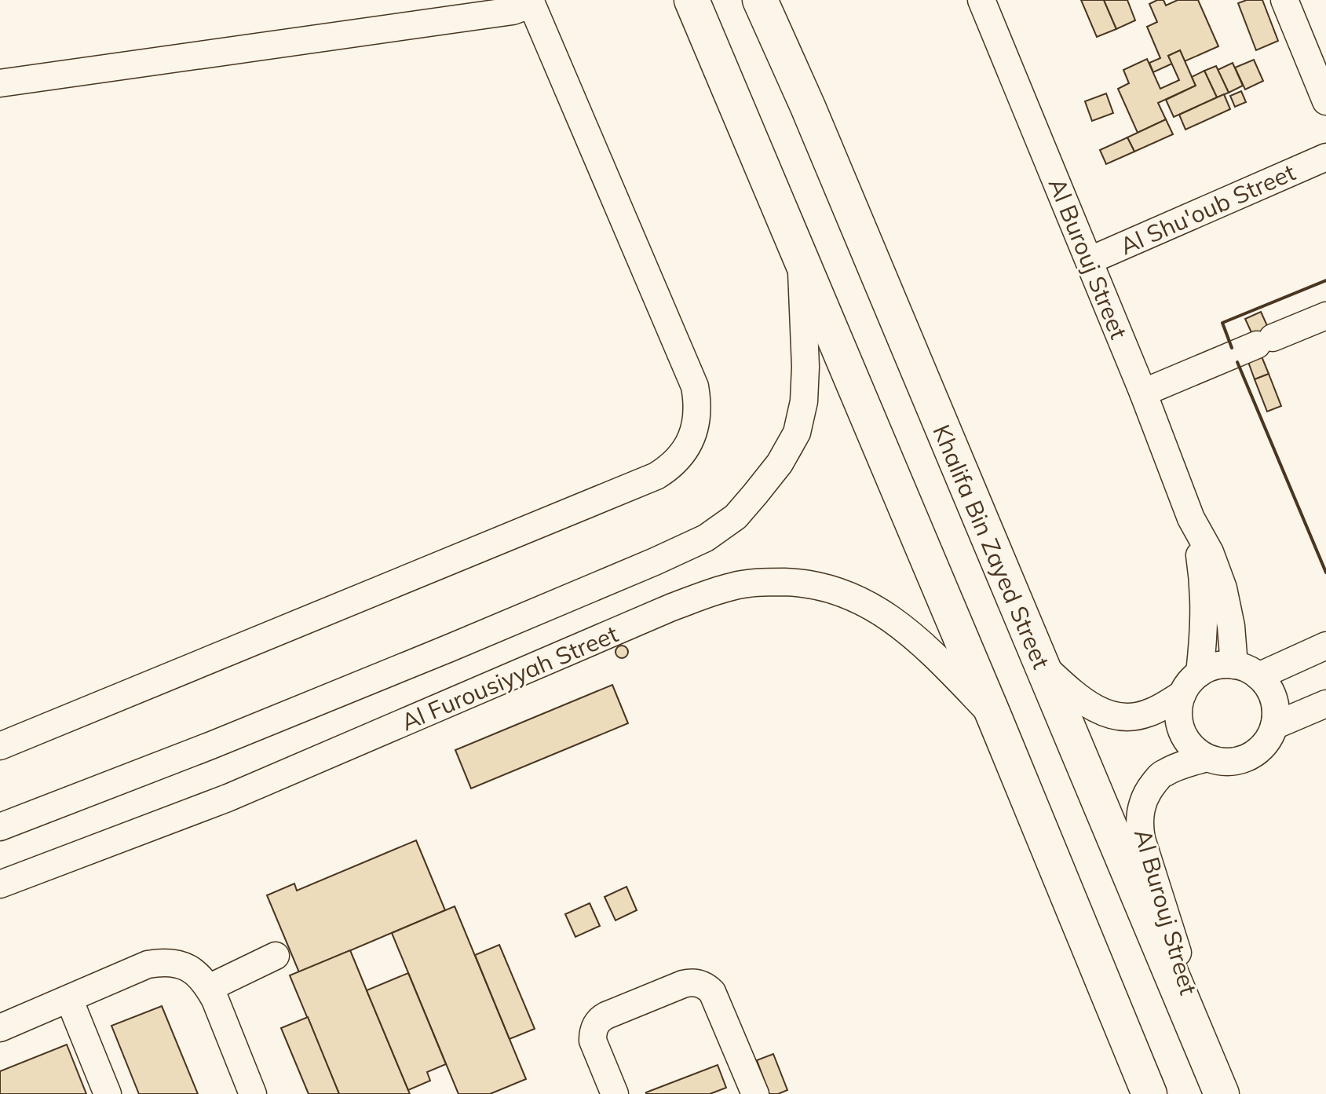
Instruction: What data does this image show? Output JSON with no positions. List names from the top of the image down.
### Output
{
  "streets": {
    "highway": ["Khalifa Bin Zayed Street"],
    "street": ["Al Shu'oub Street", "Al Burouj Street", "Al Furousiyyah Street"]
  },
  "crossings": [
    ["Al Shu'oub Street", "Al Burouj Street"],
    ["Al Burouj Street", "Khalifa Bin Zayed Street"]
  ]
}
